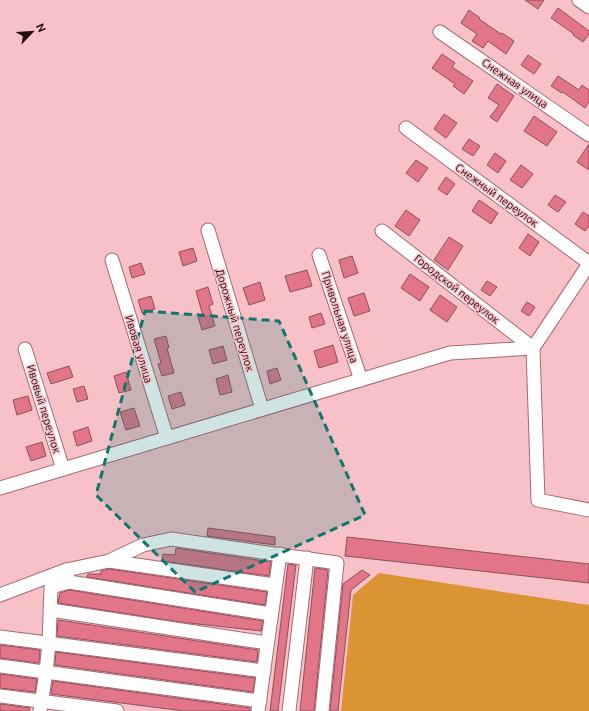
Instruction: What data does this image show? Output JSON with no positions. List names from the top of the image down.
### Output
{
  "streets": {
    "street": [
      "Снежная улица",
      "Снежный переулок",
      "Городской переулок",
      "Привольная улица",
      "Дорожный переулок",
      "Ивовая улица",
      "Ивовый переулок"
    ]
  },
  "north": "top right"
}
